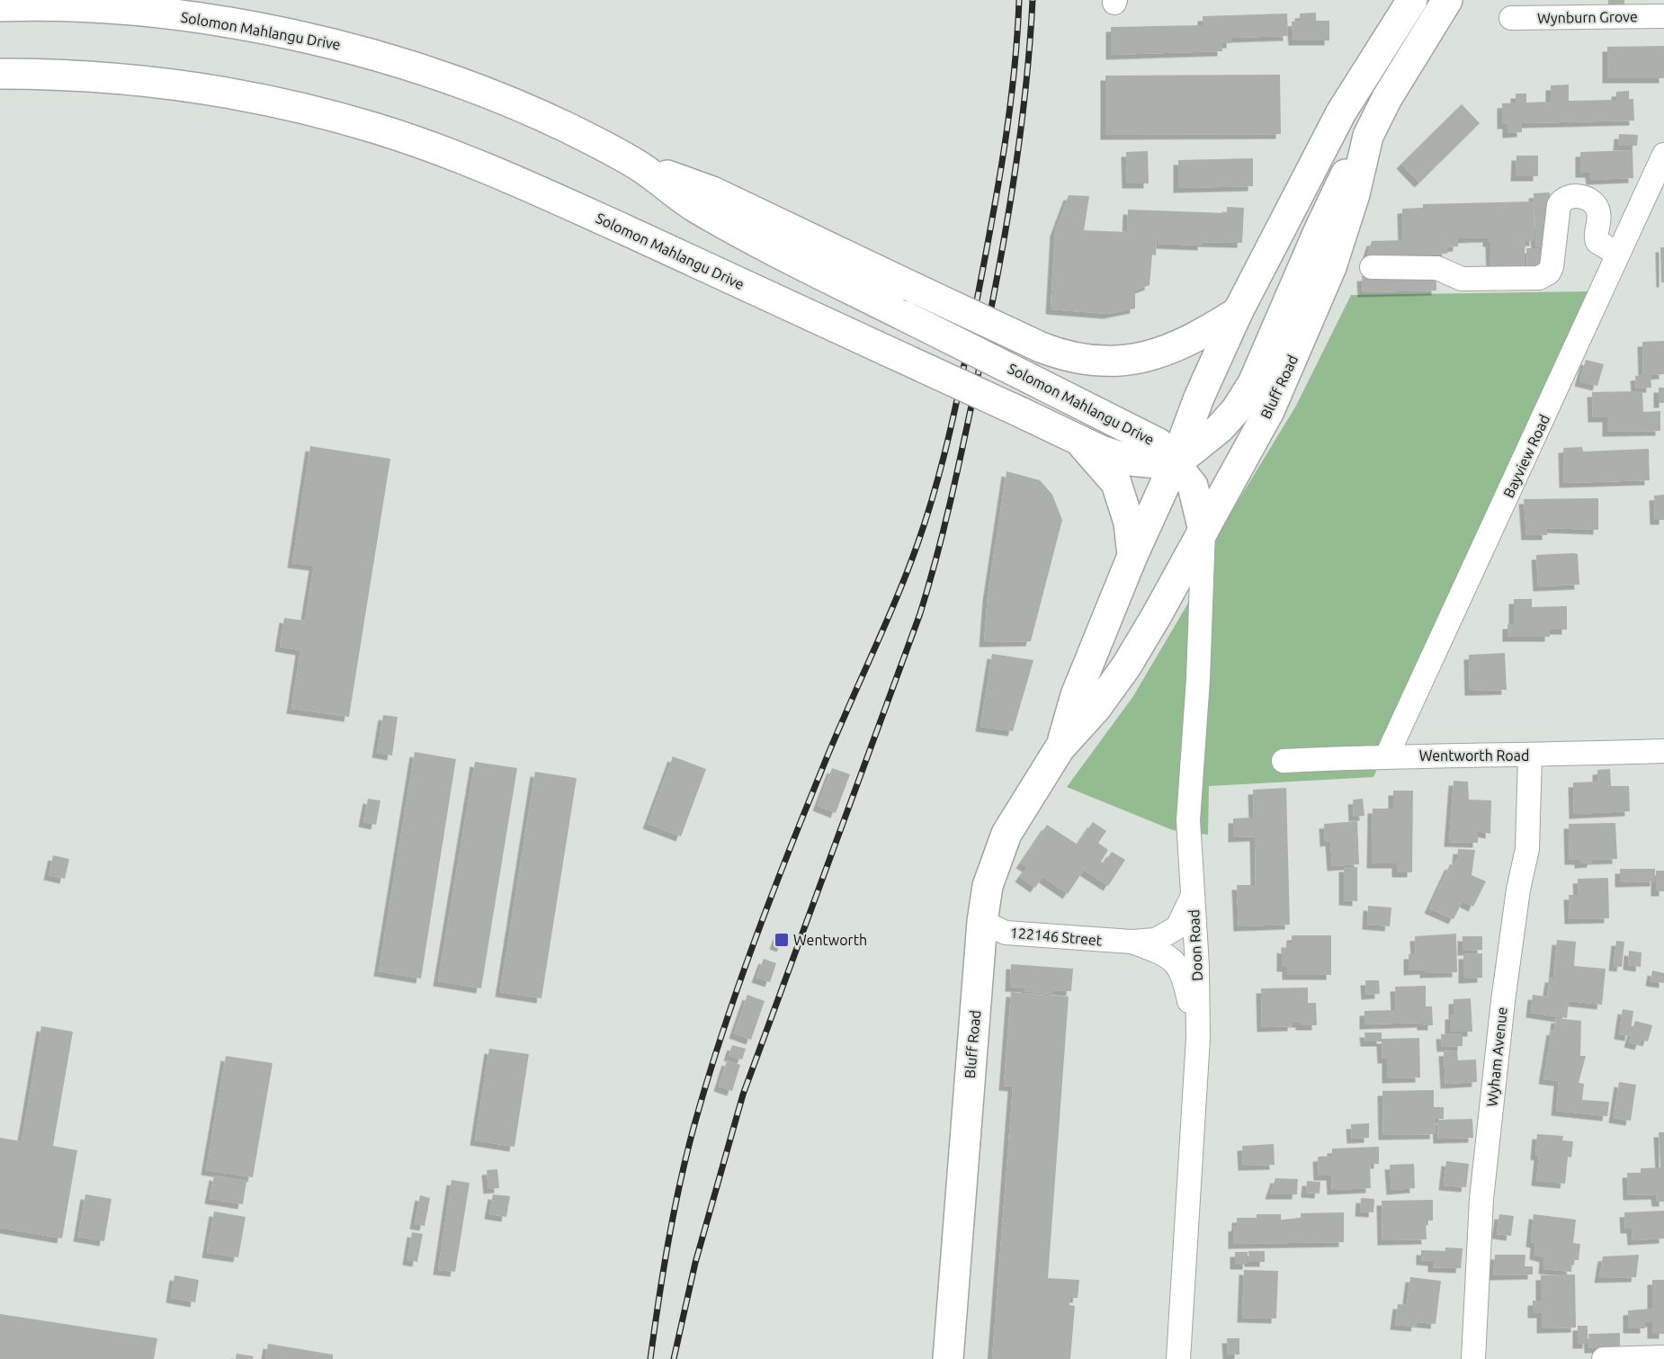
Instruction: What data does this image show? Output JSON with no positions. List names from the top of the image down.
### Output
{
  "streets": {
    "main road": ["Solomon Mahlangu Drive", "Bluff Road"],
    "street": [
      "Wynburn Grove",
      "Bayview Road",
      "Wentworth Road",
      "122146 Street",
      "Doon Road",
      "Wyham Avenue"
    ]
  },
  "crossings": [
    ["Solomon Mahlangu Drive", "Bluff Road"],
    ["Bluff Road", "122146 Street"],
    ["Bluff Road", "Doon Road"],
    ["Bayview Road", "Wentworth Road"],
    ["Wentworth Road", "Wyham Avenue"],
    ["122146 Street", "Doon Road"]
  ],
  "places": {
    "transit": ["Wentworth"]
  }
}
